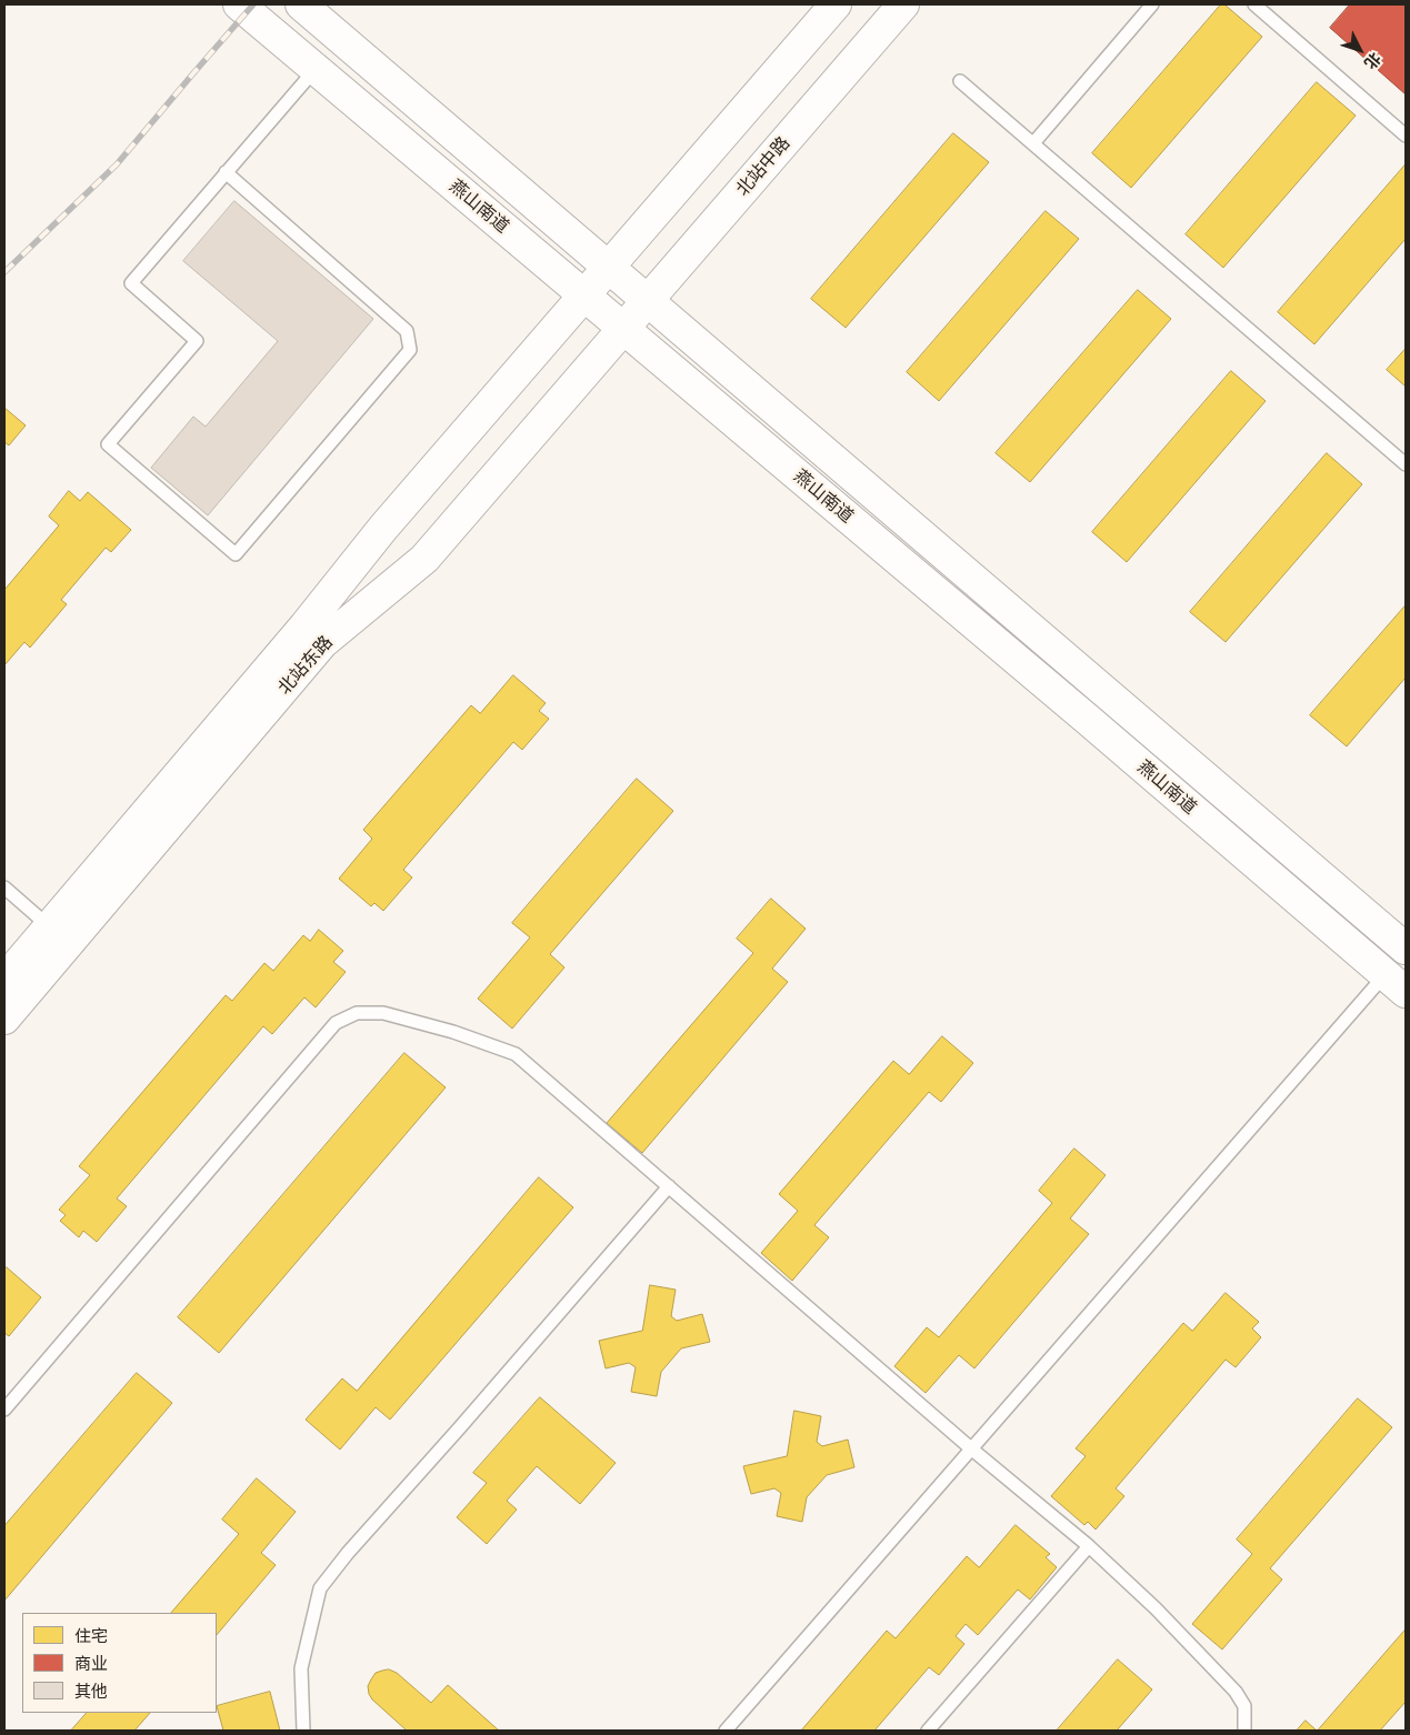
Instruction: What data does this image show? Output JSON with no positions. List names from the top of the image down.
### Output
{
  "streets": {
    "main road": ["北站中路", "燕山南道", "北站东路"]
  },
  "crossings": [
    ["北站中路", "燕山南道"],
    ["北站中路", "北站东路"],
    ["燕山南道", "北站东路"]
  ],
  "legend": ["住宅", "商业", "其他"],
  "north": "bottom right"
}
